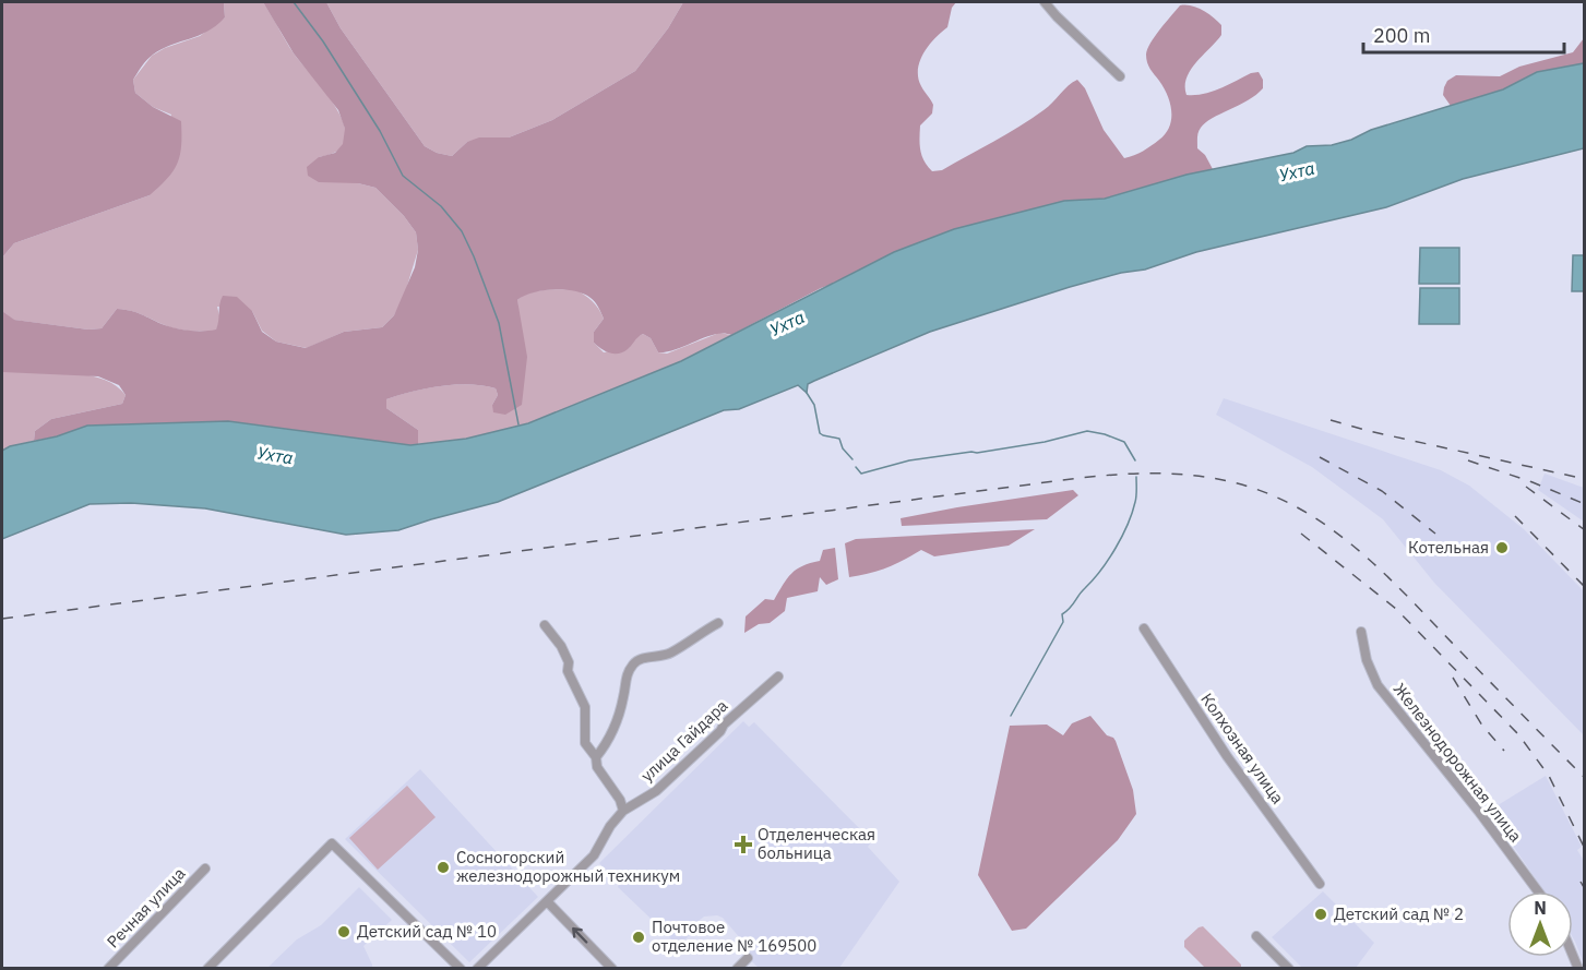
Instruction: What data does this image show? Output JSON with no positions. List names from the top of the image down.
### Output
{
  "streets": {
    "street": [
      "улица Гайдара",
      "Колхозная улица",
      "Железнодорожная улица",
      "Речная улица"
    ]
  },
  "water": ["Ухта"],
  "places": {
    "other": [
      "Котельная",
      "Сосногорский железнодорожный техникум",
      "Детский сад № 2",
      "Детский сад № 10",
      "Почтовое отделение № 169500"
    ],
    "health": ["Отделенческая больница"]
  },
  "scale_bar": "200 m",
  "north": "top"
}
